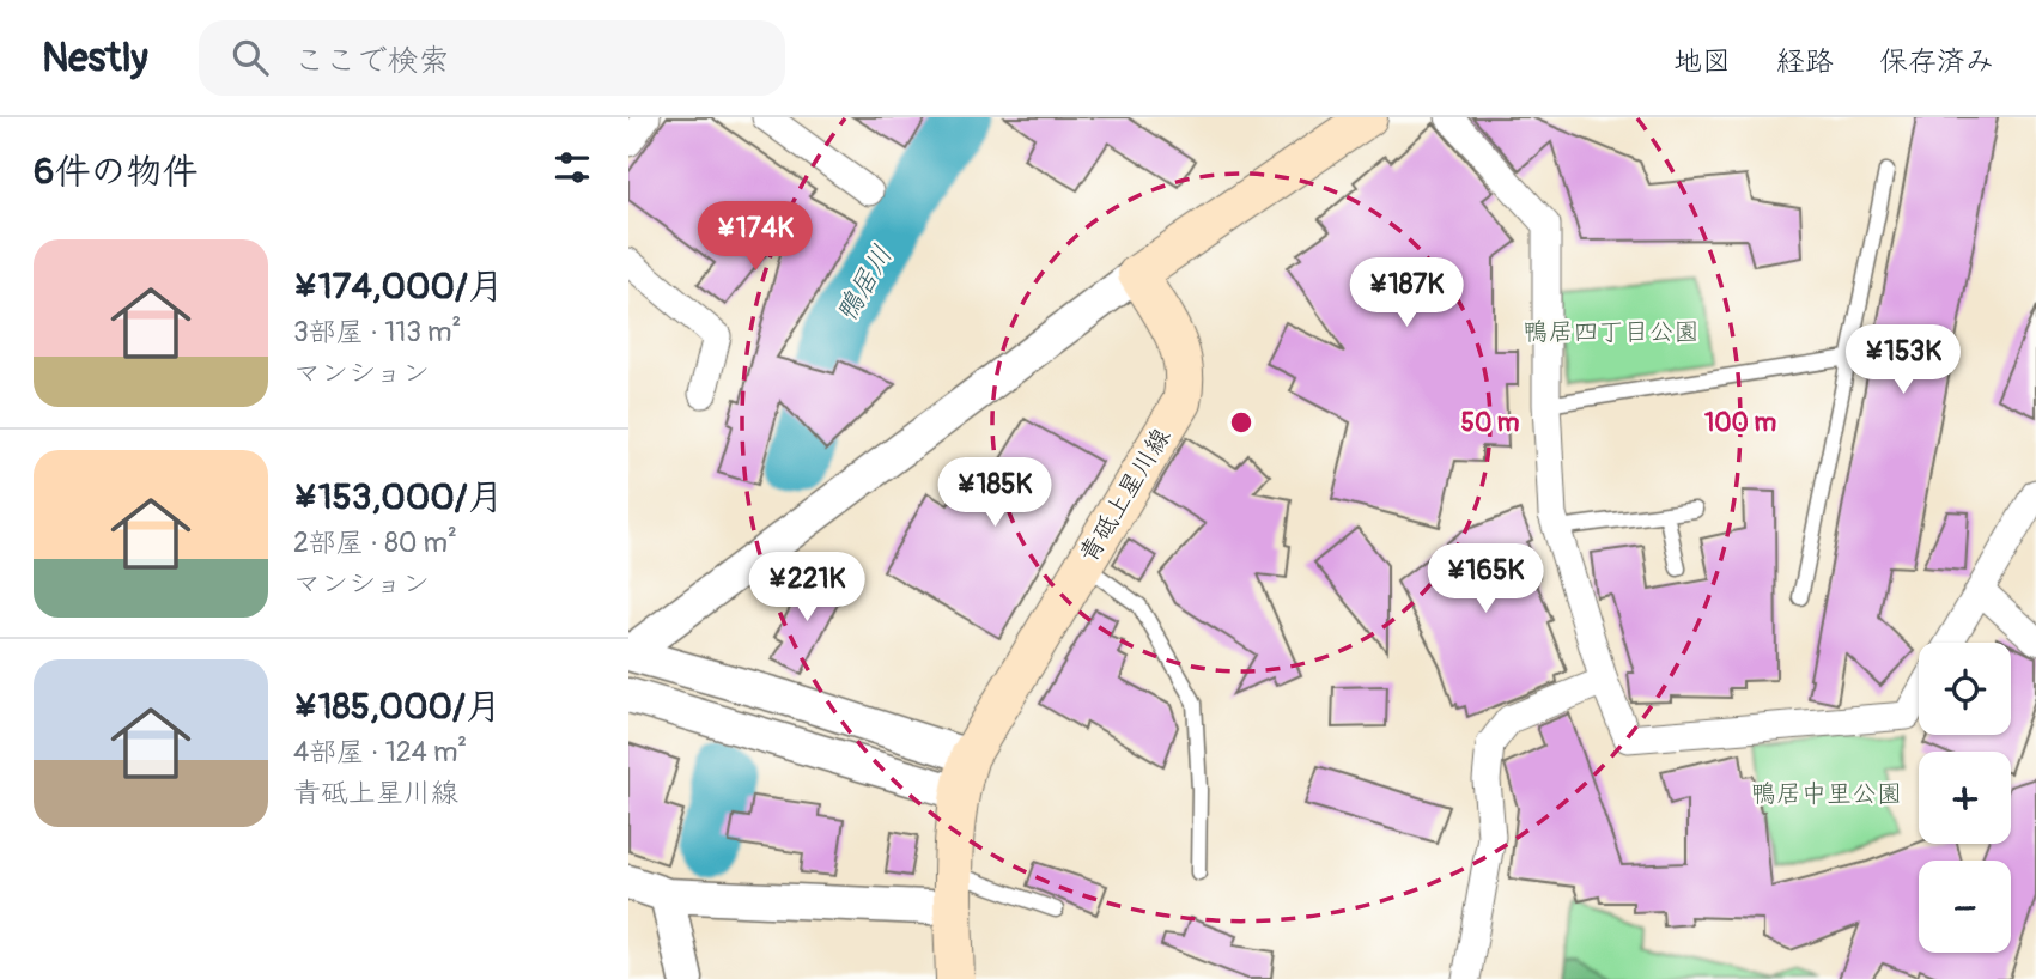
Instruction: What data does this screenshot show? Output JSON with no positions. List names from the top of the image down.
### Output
{
  "streets": {
    "main road": ["青砥上星川線"]
  },
  "water": ["鴨居川"],
  "parks": ["鴨居四丁目公園", "鴨居中里公園"],
  "page": {
    "header": "Nestly",
    "search": "ここで検索",
    "nav": ["地図", "経路", "保存済み"],
    "heading": "6件の物件",
    "price": [
      "¥174K",
      "¥187K",
      "¥153K",
      "¥185K",
      "¥165K",
      "¥221K"
    ],
    "list": [
      {
        "name": "¥174,000/月",
        "note": "3部屋 · 113 m² · マンション"
      },
      {
        "name": "¥153,000/月",
        "note": "2部屋 · 80 m² · マンション"
      },
      {
        "name": "¥185,000/月",
        "note": "4部屋 · 124 m² · 青砥上星川線"
      }
    ],
    "map_buttons": ["+", "−"]
  },
  "rings": ["50 m", "100 m"]
}
